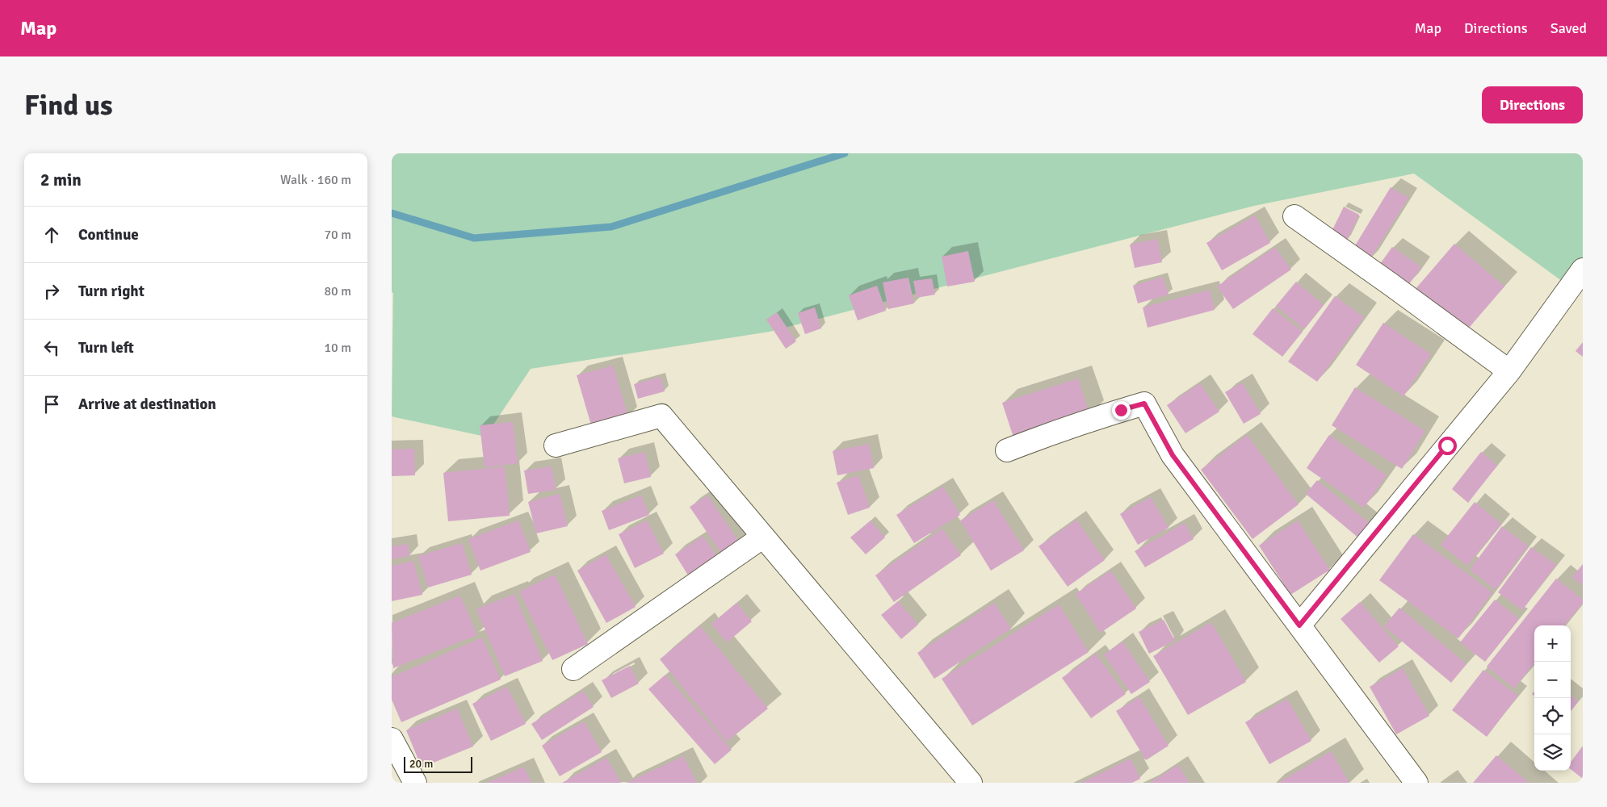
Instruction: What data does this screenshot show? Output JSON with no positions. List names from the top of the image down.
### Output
{
  "scale_bar": "20 m",
  "page": {
    "header": "Map",
    "nav": ["Map", "Directions", "Saved"],
    "buttons": "Directions",
    "title": "Find us",
    "heading": ["2 min", "Walk · 160 m"],
    "list": [
      ["Continue", "70 m"],
      ["Turn right", "80 m"],
      ["Turn left", "10 m"],
      "Arrive at destination"
    ],
    "map_buttons": ["+", "−"],
    "scale": "20 m"
  }
}
